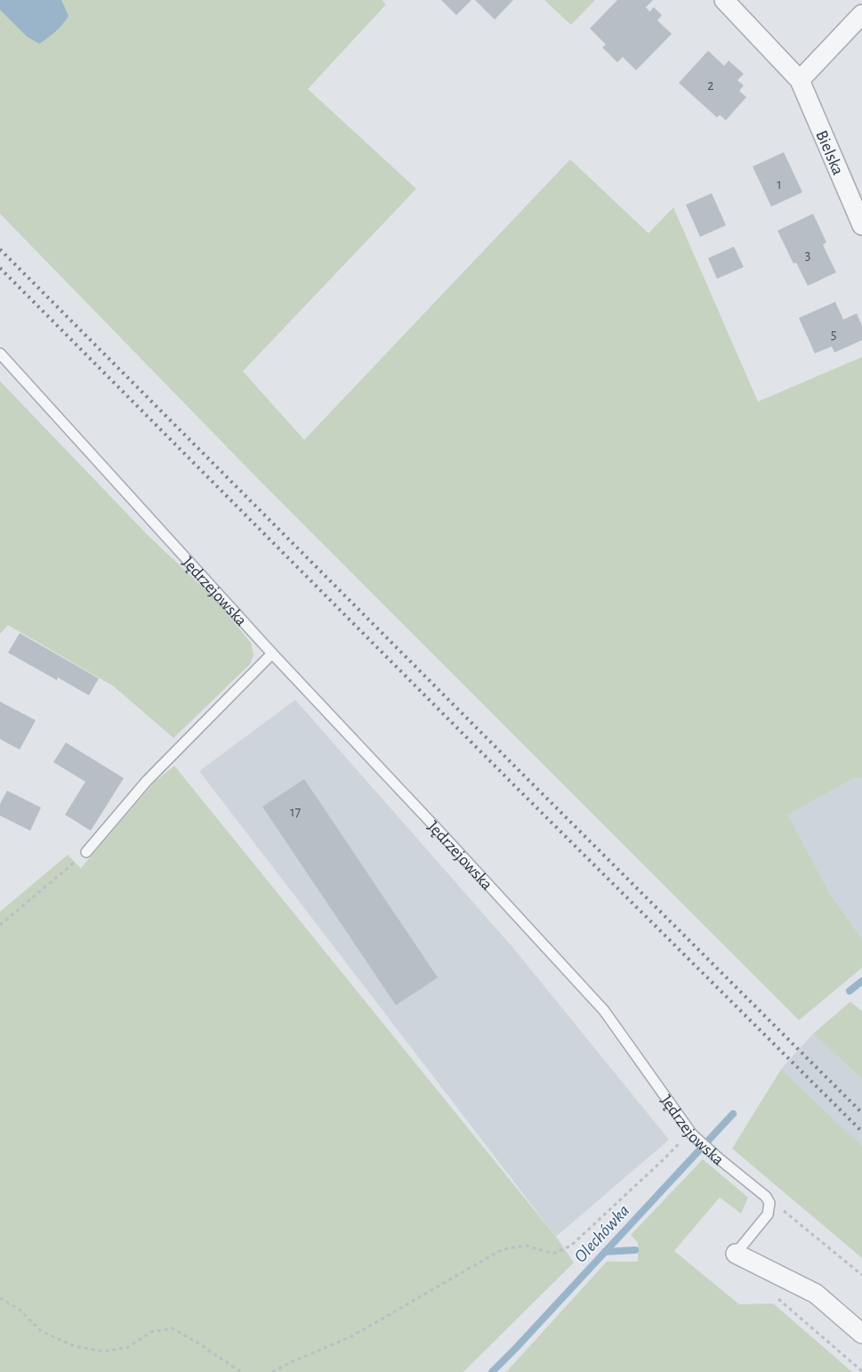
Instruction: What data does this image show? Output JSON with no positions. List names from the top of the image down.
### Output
{
  "streets": {
    "street": ["Bielska"],
    "lane": ["Jędrzejowska"]
  },
  "water": ["Olechówka"],
  "house_numbers": [
    "2",
    "1",
    "3",
    "5",
    "17"
  ]
}
